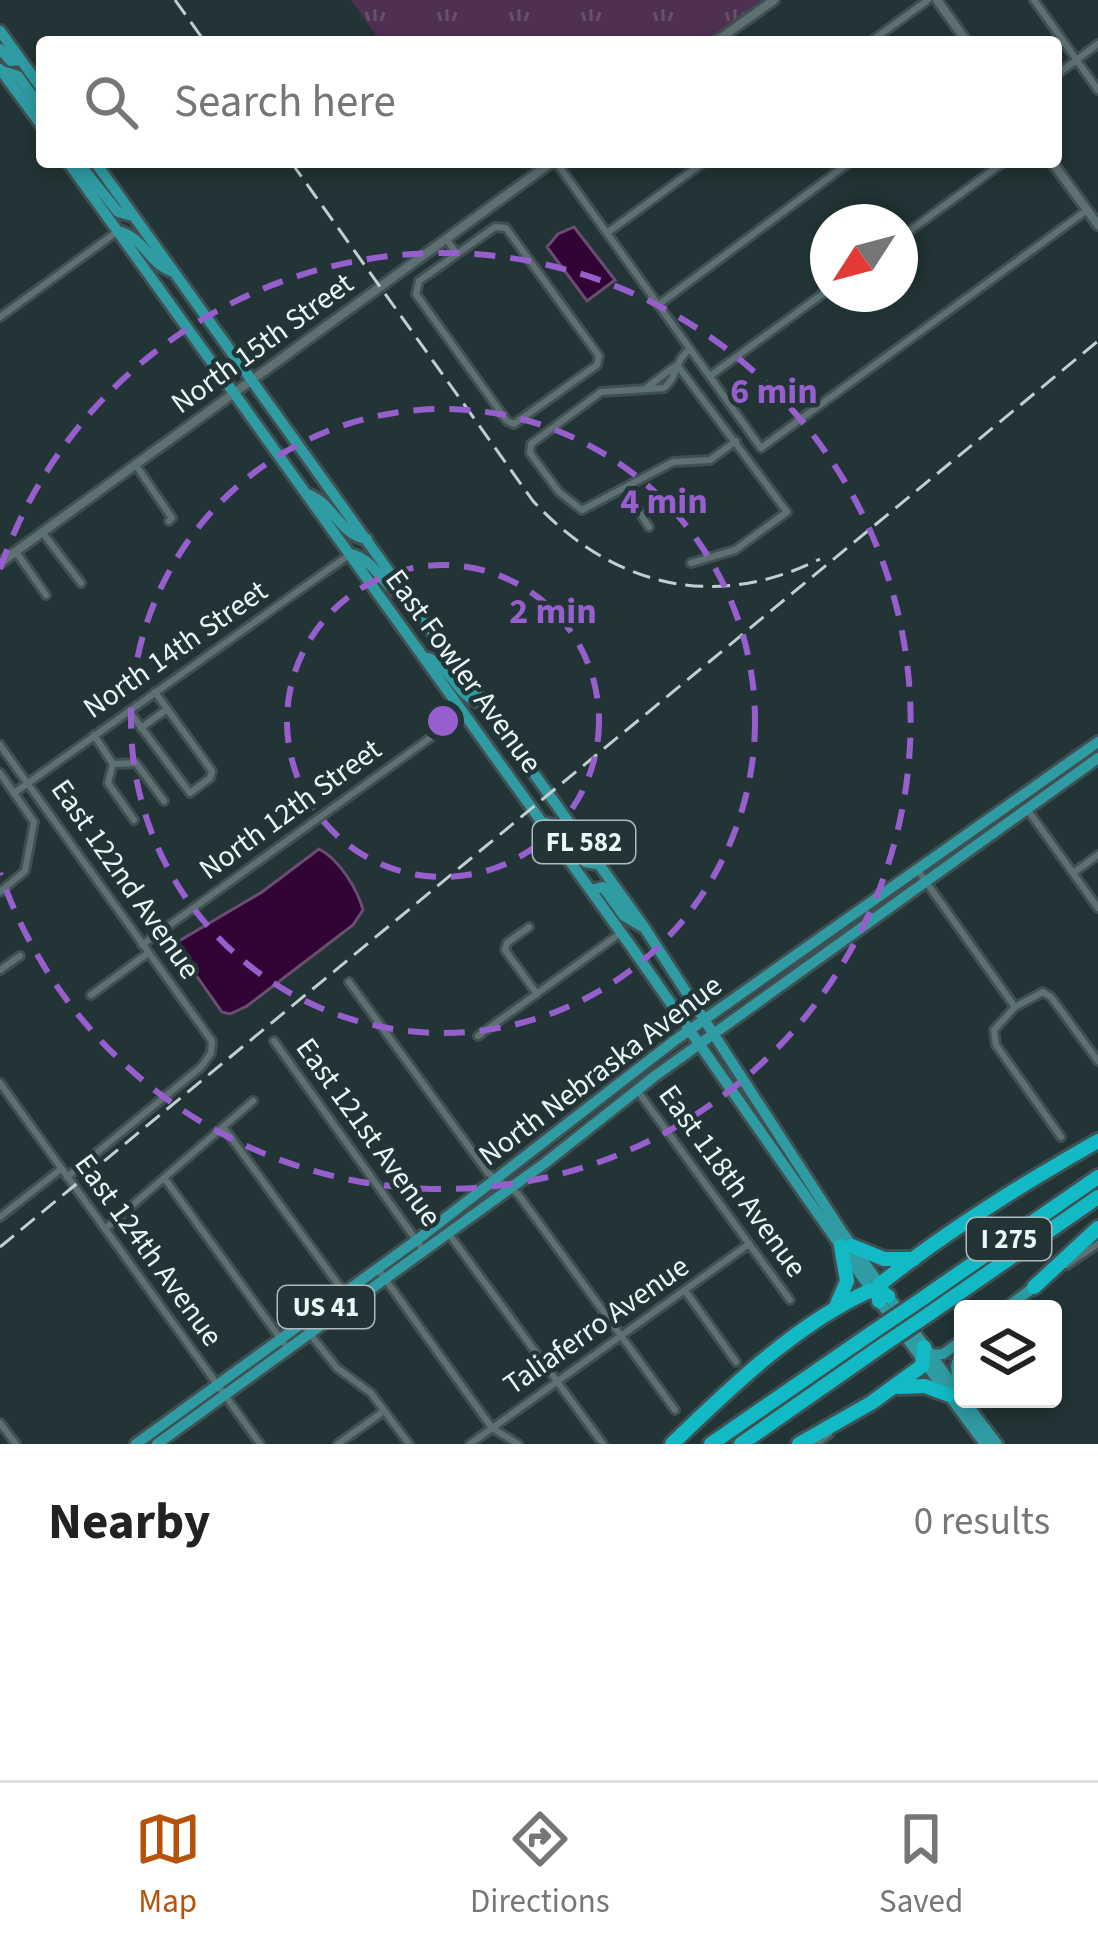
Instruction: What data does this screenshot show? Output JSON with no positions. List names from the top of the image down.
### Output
{
  "streets": {
    "highway": ["I 275"],
    "main road": [
      "East Fowler Avenue",
      "FL 582",
      "North Nebraska Avenue",
      "US 41"
    ],
    "street": [
      "North 15th Street",
      "North 14th Street",
      "North 12th Street",
      "East 122nd Avenue",
      "East 121st Avenue",
      "East 118th Avenue",
      "East 124th Avenue",
      "Taliaferro Avenue"
    ]
  },
  "crossings": [
    ["North 15th Street", "East Fowler Avenue"],
    ["North 14th Street", "East Fowler Avenue"],
    ["North 14th Street", "East 122nd Avenue"],
    ["East Fowler Avenue", "North 12th Street"],
    ["East Fowler Avenue", "North Nebraska Avenue"],
    ["North 12th Street", "East 122nd Avenue"],
    ["East 122nd Avenue", "East 124th Avenue"],
    ["North Nebraska Avenue", "East 121st Avenue"],
    ["North Nebraska Avenue", "East 118th Avenue"],
    ["North Nebraska Avenue", "East 124th Avenue"],
    ["East 121st Avenue", "Taliaferro Avenue"],
    ["East 118th Avenue", "Taliaferro Avenue"]
  ],
  "north": "bottom left",
  "page": {
    "search": "Search here",
    "heading": ["Nearby", "0 results"],
    "nav": ["Map", "Directions", "Saved"]
  },
  "rings": ["6 min", "4 min", "2 min"]
}
